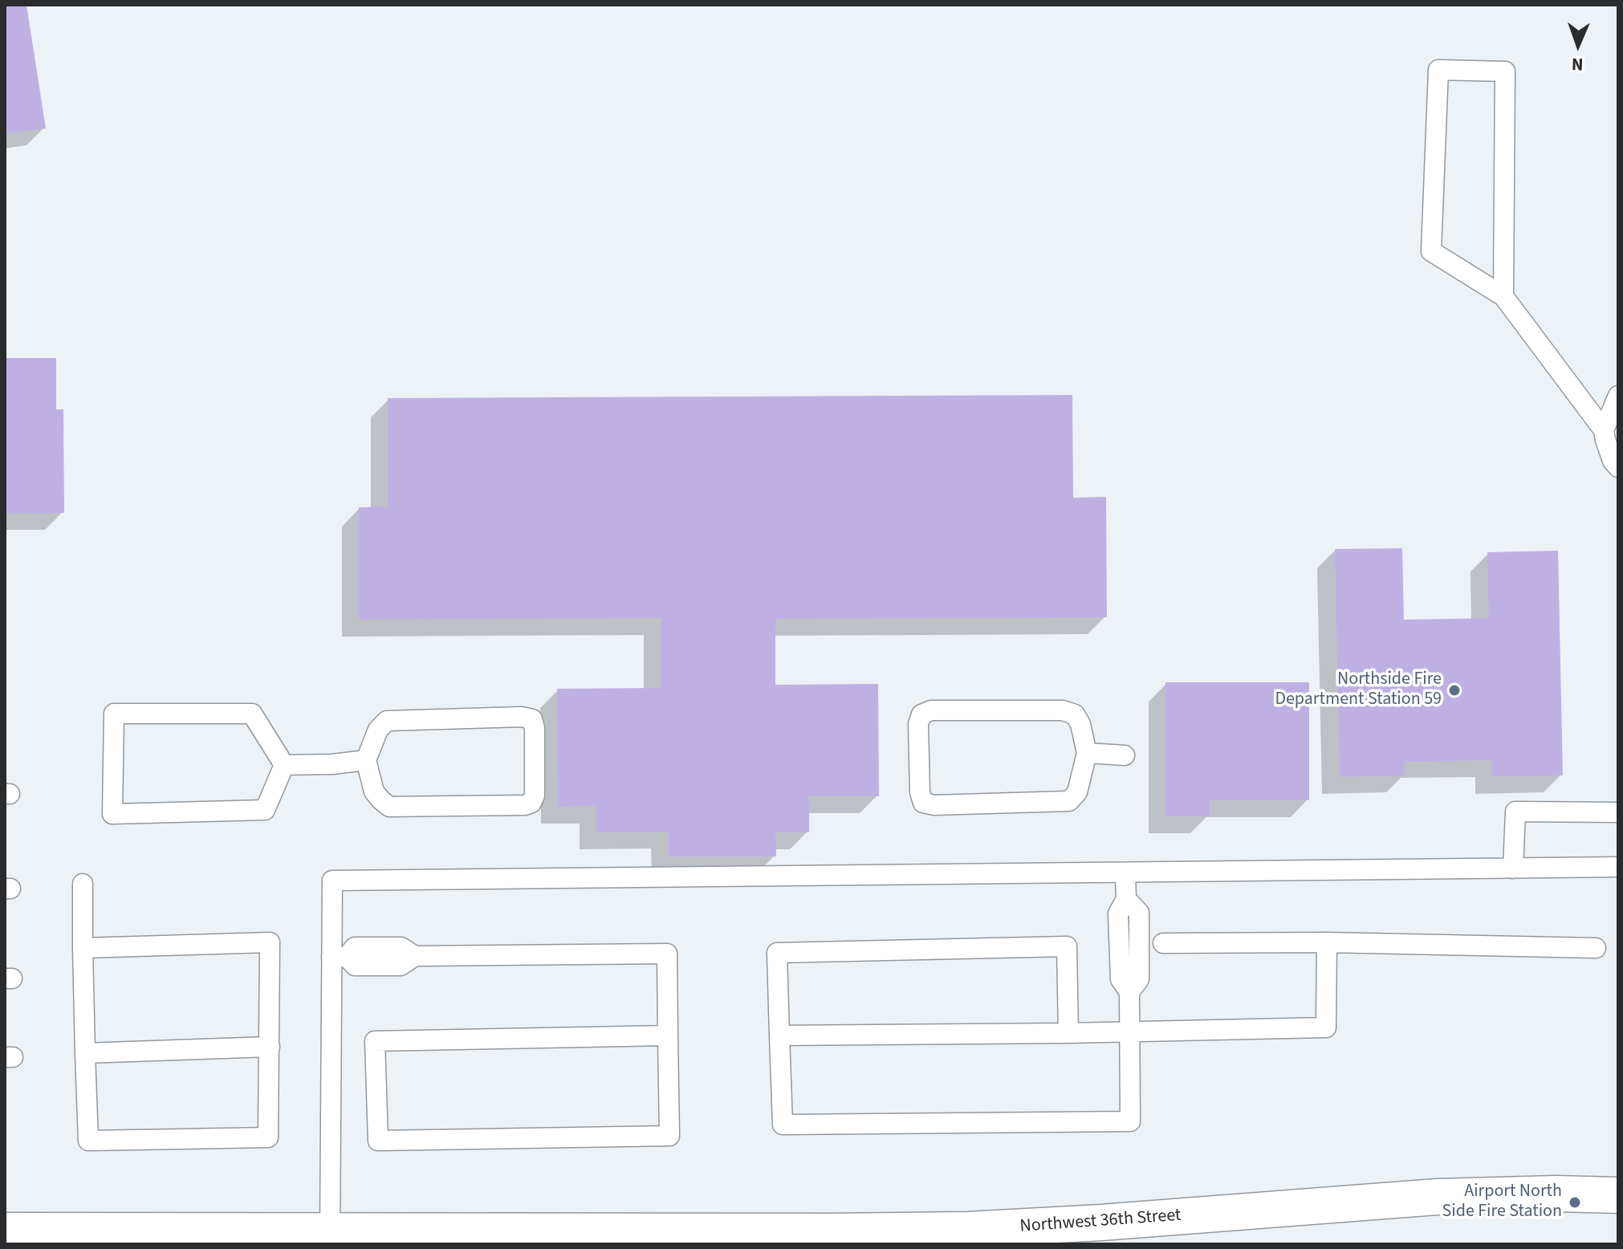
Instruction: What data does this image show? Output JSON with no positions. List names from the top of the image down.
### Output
{
  "streets": {
    "main road": ["Northwest 36th Street"]
  },
  "places": ["Northside Fire Department Station 59", "Airport North Side Fire Station"],
  "north": "bottom"
}
